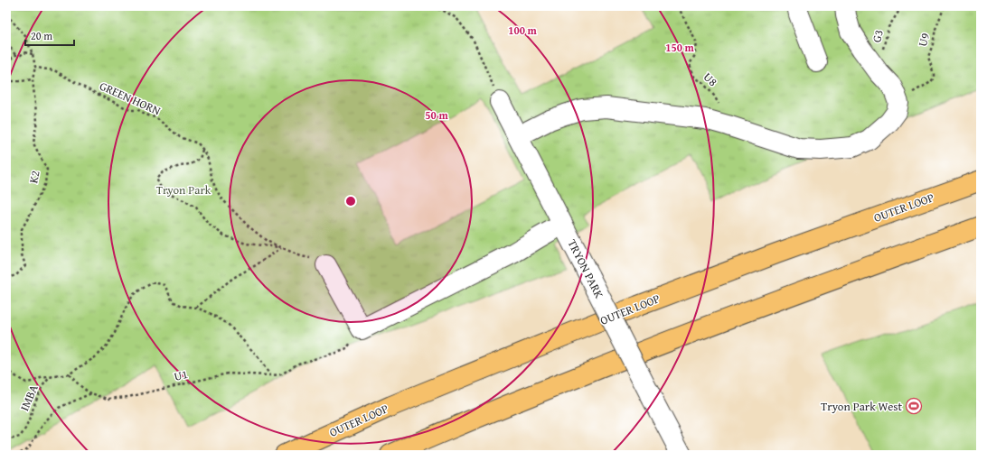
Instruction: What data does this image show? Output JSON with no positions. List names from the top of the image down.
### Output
{
  "streets": {
    "highway": ["OUTER LOOP"],
    "street": ["TRYON PARK"],
    "path": [
      "G3",
      "U9",
      "U8",
      "GREEN HORN",
      "K2",
      "U1",
      "IMBA"
    ]
  },
  "crossings": [
    ["GREEN HORN", "K2"]
  ],
  "parks": ["Tryon Park"],
  "places": {
    "sports": ["Tryon Park West"]
  },
  "scale_bar": "20 m",
  "rings": ["100 m", "150 m", "50 m"]
}
